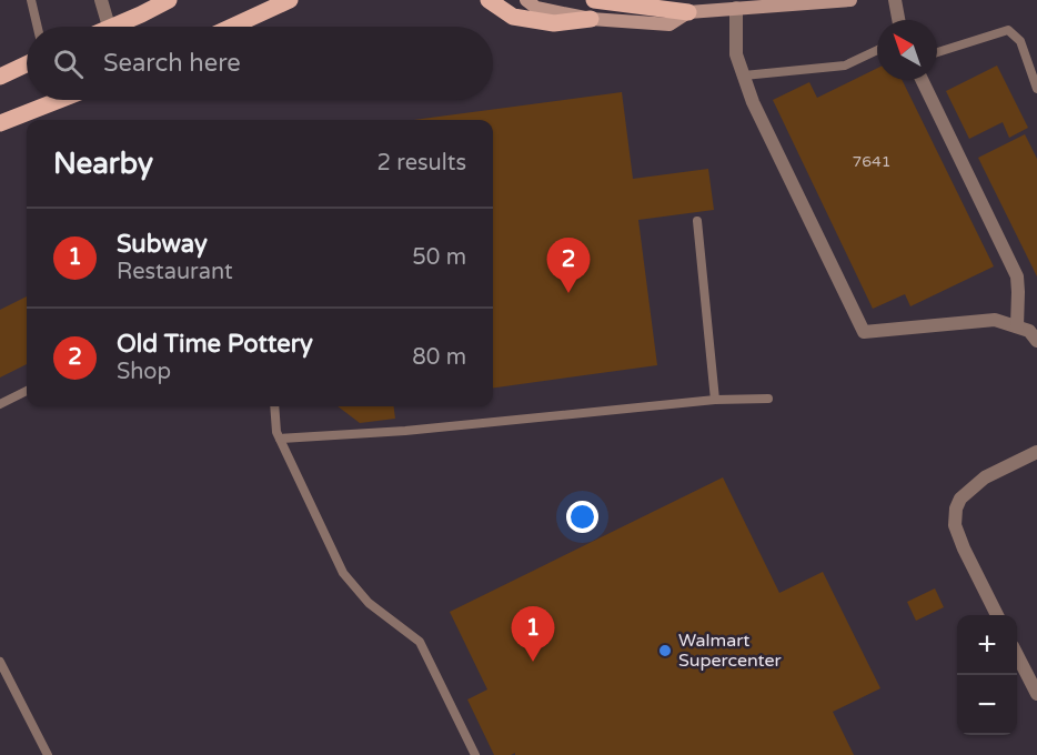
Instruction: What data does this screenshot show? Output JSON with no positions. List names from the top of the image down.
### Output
{
  "places": ["Walmart Supercenter"],
  "house_numbers": ["7641"],
  "north": "top left",
  "page": {
    "search": "Search here",
    "heading": ["Nearby", "2 results"],
    "list": [
      {
        "mark": "1",
        "name": "Subway",
        "note": "Restaurant",
        "value": "50 m"
      },
      {
        "mark": "2",
        "name": "Old Time Pottery",
        "note": "Shop",
        "value": "80 m"
      }
    ],
    "pins": ["2", "1"],
    "map_buttons": ["+", "−"]
  }
}
